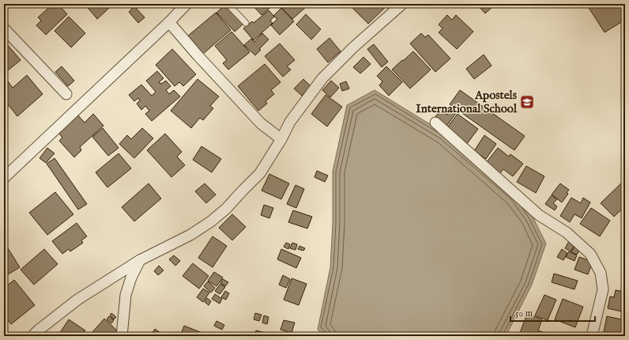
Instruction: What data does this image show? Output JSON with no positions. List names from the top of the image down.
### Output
{
  "places": {
    "school or university": ["Apostels International School"]
  },
  "scale_bar": "50 m"
}
